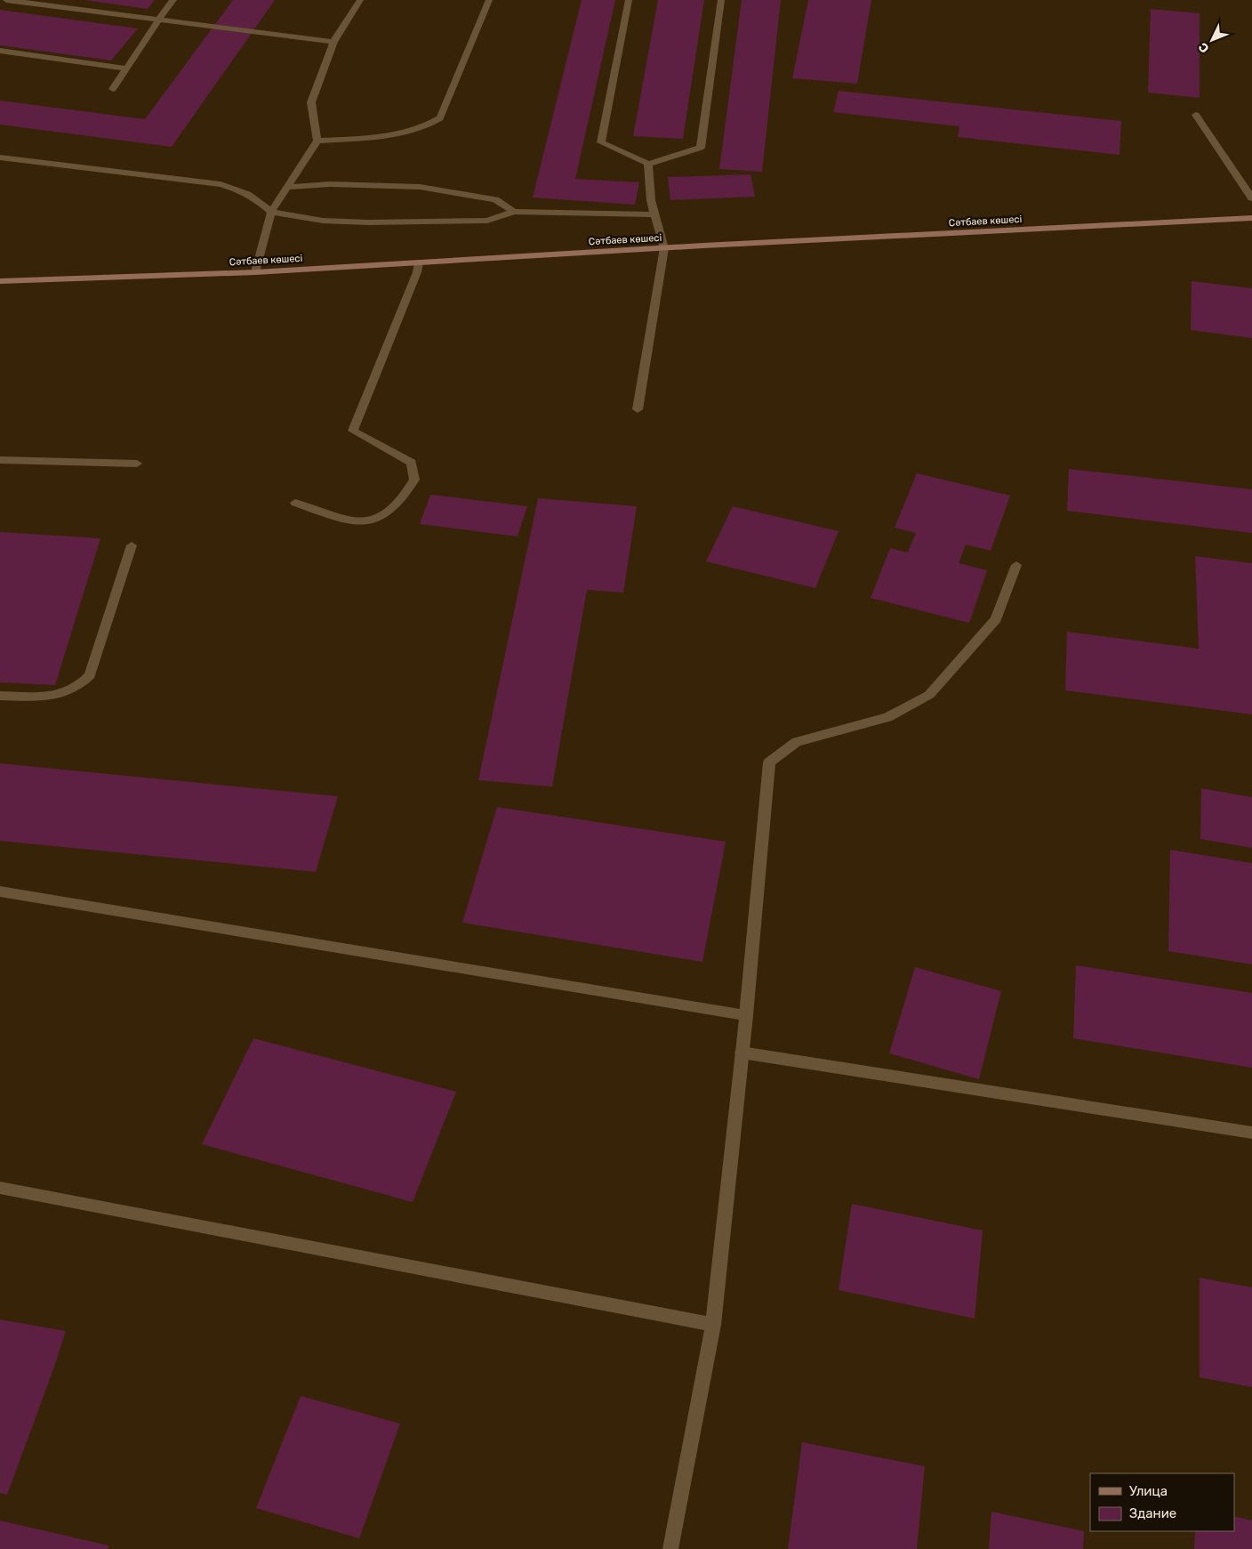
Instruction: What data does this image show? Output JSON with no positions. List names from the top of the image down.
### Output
{
  "streets": {
    "main road": ["Сәтбаев көшесі"]
  },
  "legend": ["Улица", "Здание"],
  "north": "bottom left"
}
